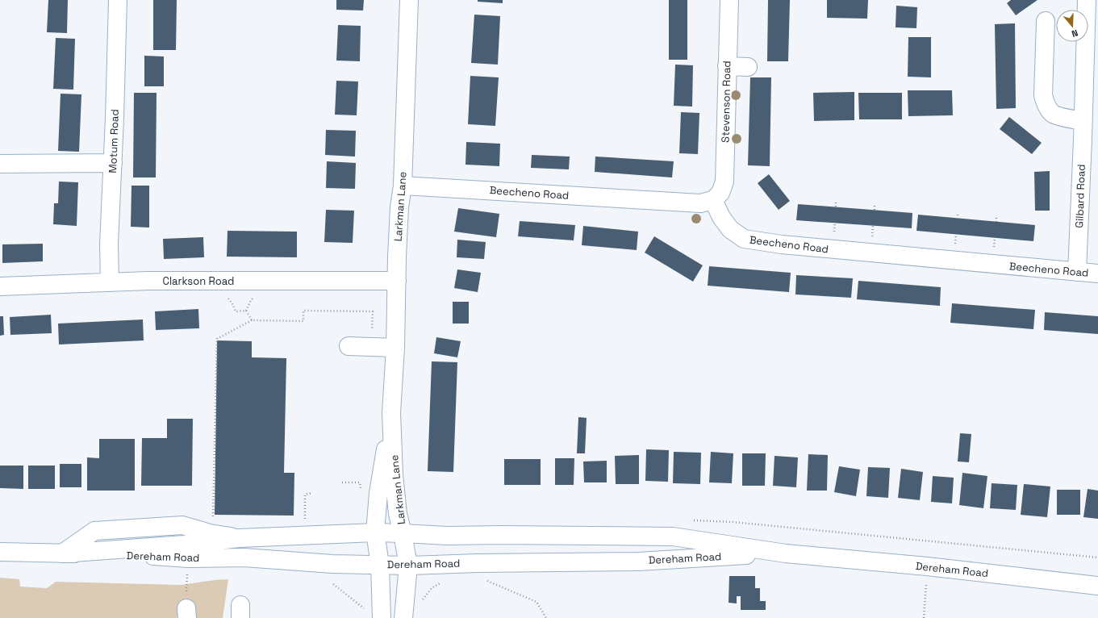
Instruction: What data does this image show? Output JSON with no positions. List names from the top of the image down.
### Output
{
  "streets": {
    "main road": [
      "Stevenson Road",
      "Motum Road",
      "Beecheno Road",
      "Gilbard Road",
      "Larkman Lane",
      "Clarkson Road",
      "Dereham Road"
    ]
  },
  "crossings": [
    ["Stevenson Road", "Beecheno Road"],
    ["Motum Road", "Clarkson Road"],
    ["Beecheno Road", "Gilbard Road"],
    ["Beecheno Road", "Larkman Lane"],
    ["Larkman Lane", "Clarkson Road"],
    ["Larkman Lane", "Dereham Road"]
  ],
  "north": "bottom"
}
